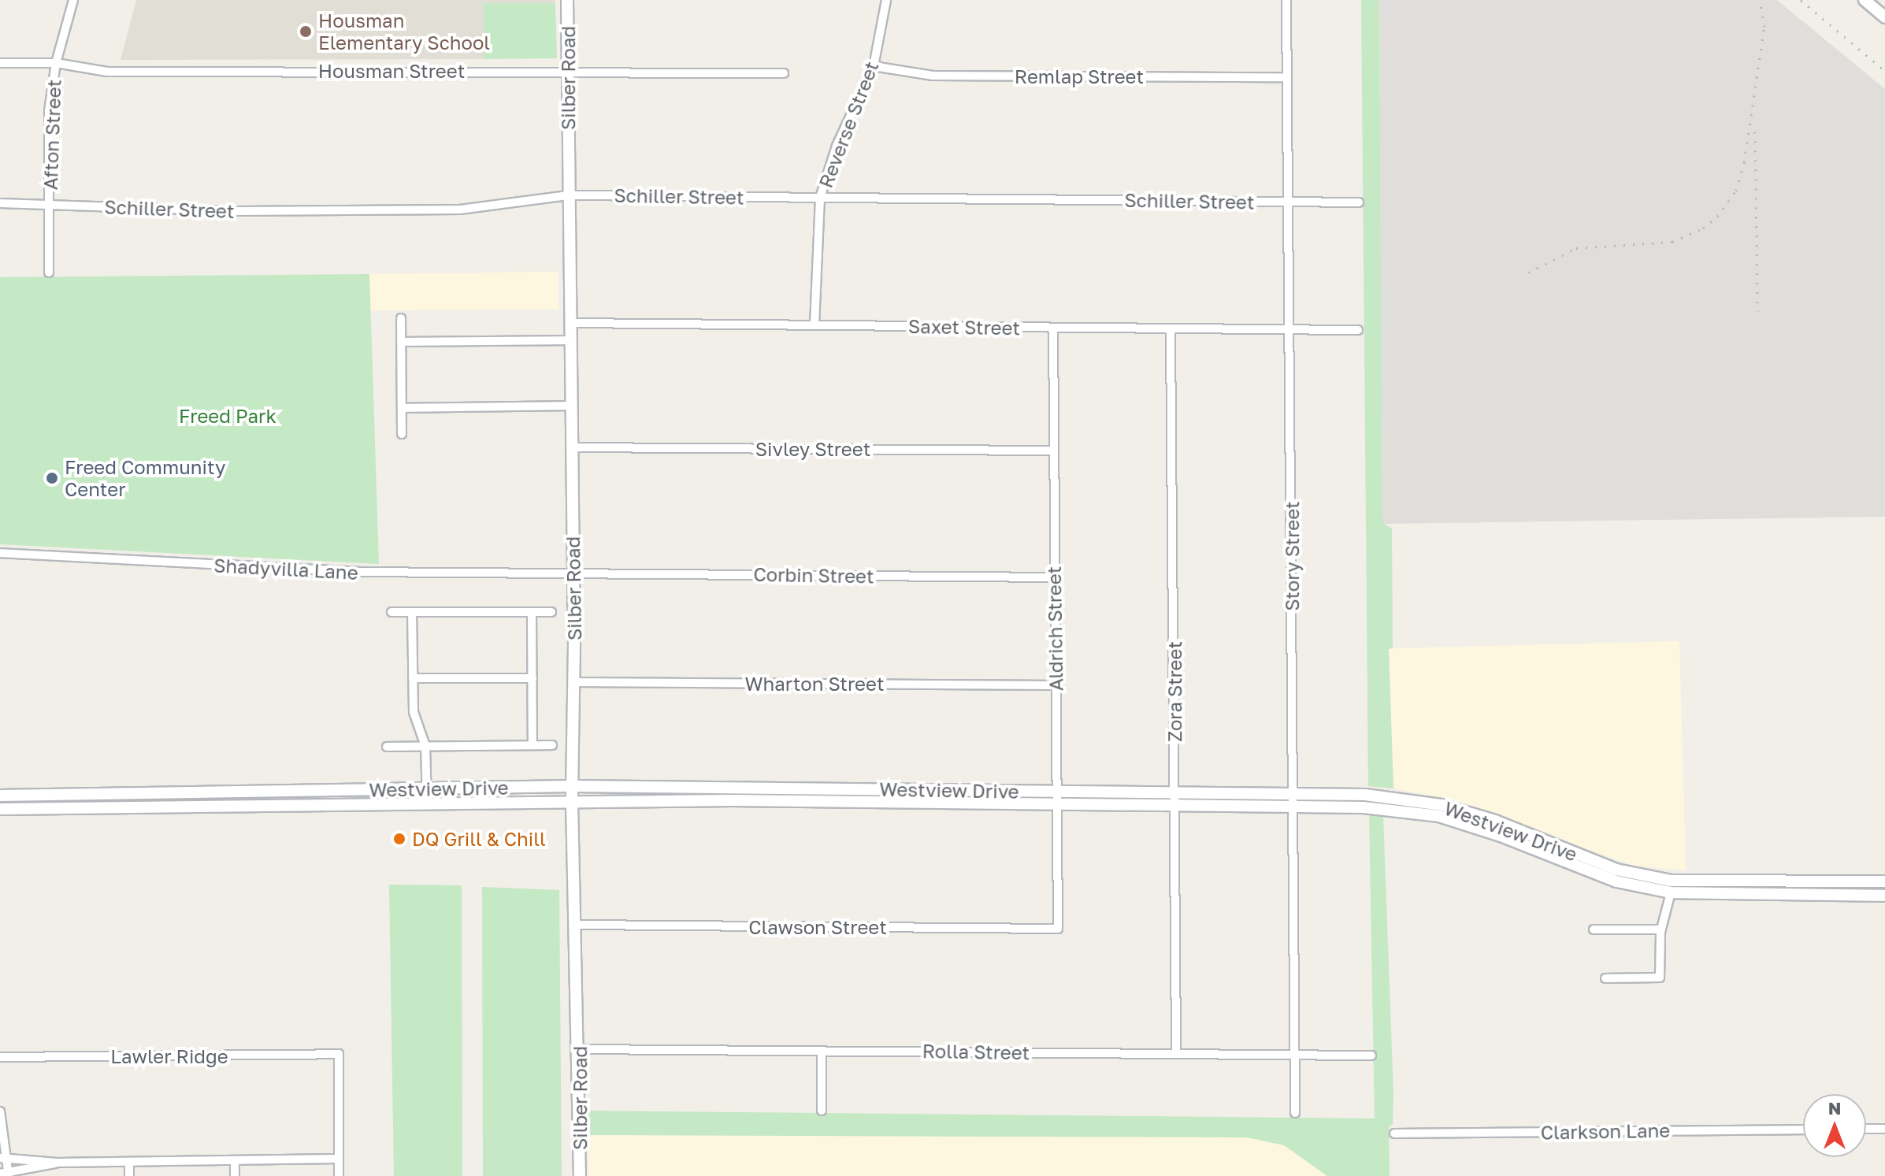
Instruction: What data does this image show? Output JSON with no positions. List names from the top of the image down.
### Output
{
  "streets": {
    "main road": ["Silber Road", "Westview Drive"],
    "street": [
      "Housman Street",
      "Remlap Street",
      "Reverse Street",
      "Afton Street",
      "Schiller Street",
      "Saxet Street",
      "Sivley Street",
      "Story Street",
      "Shadyvilla Lane",
      "Corbin Street",
      "Aldrich Street",
      "Wharton Street",
      "Zora Street",
      "Clawson Street",
      "Rolla Street",
      "Lawler Ridge",
      "Clarkson Lane"
    ]
  },
  "crossings": [
    ["Housman Street", "Silber Road"],
    ["Housman Street", "Afton Street"],
    ["Remlap Street", "Reverse Street"],
    ["Remlap Street", "Story Street"],
    ["Silber Road", "Schiller Street"],
    ["Silber Road", "Saxet Street"],
    ["Silber Road", "Sivley Street"],
    ["Silber Road", "Shadyvilla Lane"],
    ["Silber Road", "Corbin Street"],
    ["Silber Road", "Wharton Street"],
    ["Silber Road", "Westview Drive"],
    ["Silber Road", "Clawson Street"],
    ["Silber Road", "Rolla Street"],
    ["Reverse Street", "Schiller Street"],
    ["Reverse Street", "Saxet Street"],
    ["Afton Street", "Schiller Street"],
    ["Schiller Street", "Story Street"],
    ["Saxet Street", "Story Street"],
    ["Saxet Street", "Aldrich Street"],
    ["Saxet Street", "Zora Street"],
    ["Sivley Street", "Aldrich Street"],
    ["Story Street", "Westview Drive"],
    ["Story Street", "Rolla Street"],
    ["Shadyvilla Lane", "Corbin Street"],
    ["Corbin Street", "Aldrich Street"],
    ["Aldrich Street", "Wharton Street"],
    ["Aldrich Street", "Westview Drive"],
    ["Aldrich Street", "Clawson Street"],
    ["Zora Street", "Westview Drive"],
    ["Zora Street", "Rolla Street"]
  ],
  "parks": ["Freed Park"],
  "places": ["Housman Elementary School", "Freed Community Center", "DQ Grill & Chill"],
  "north": "top"
}
